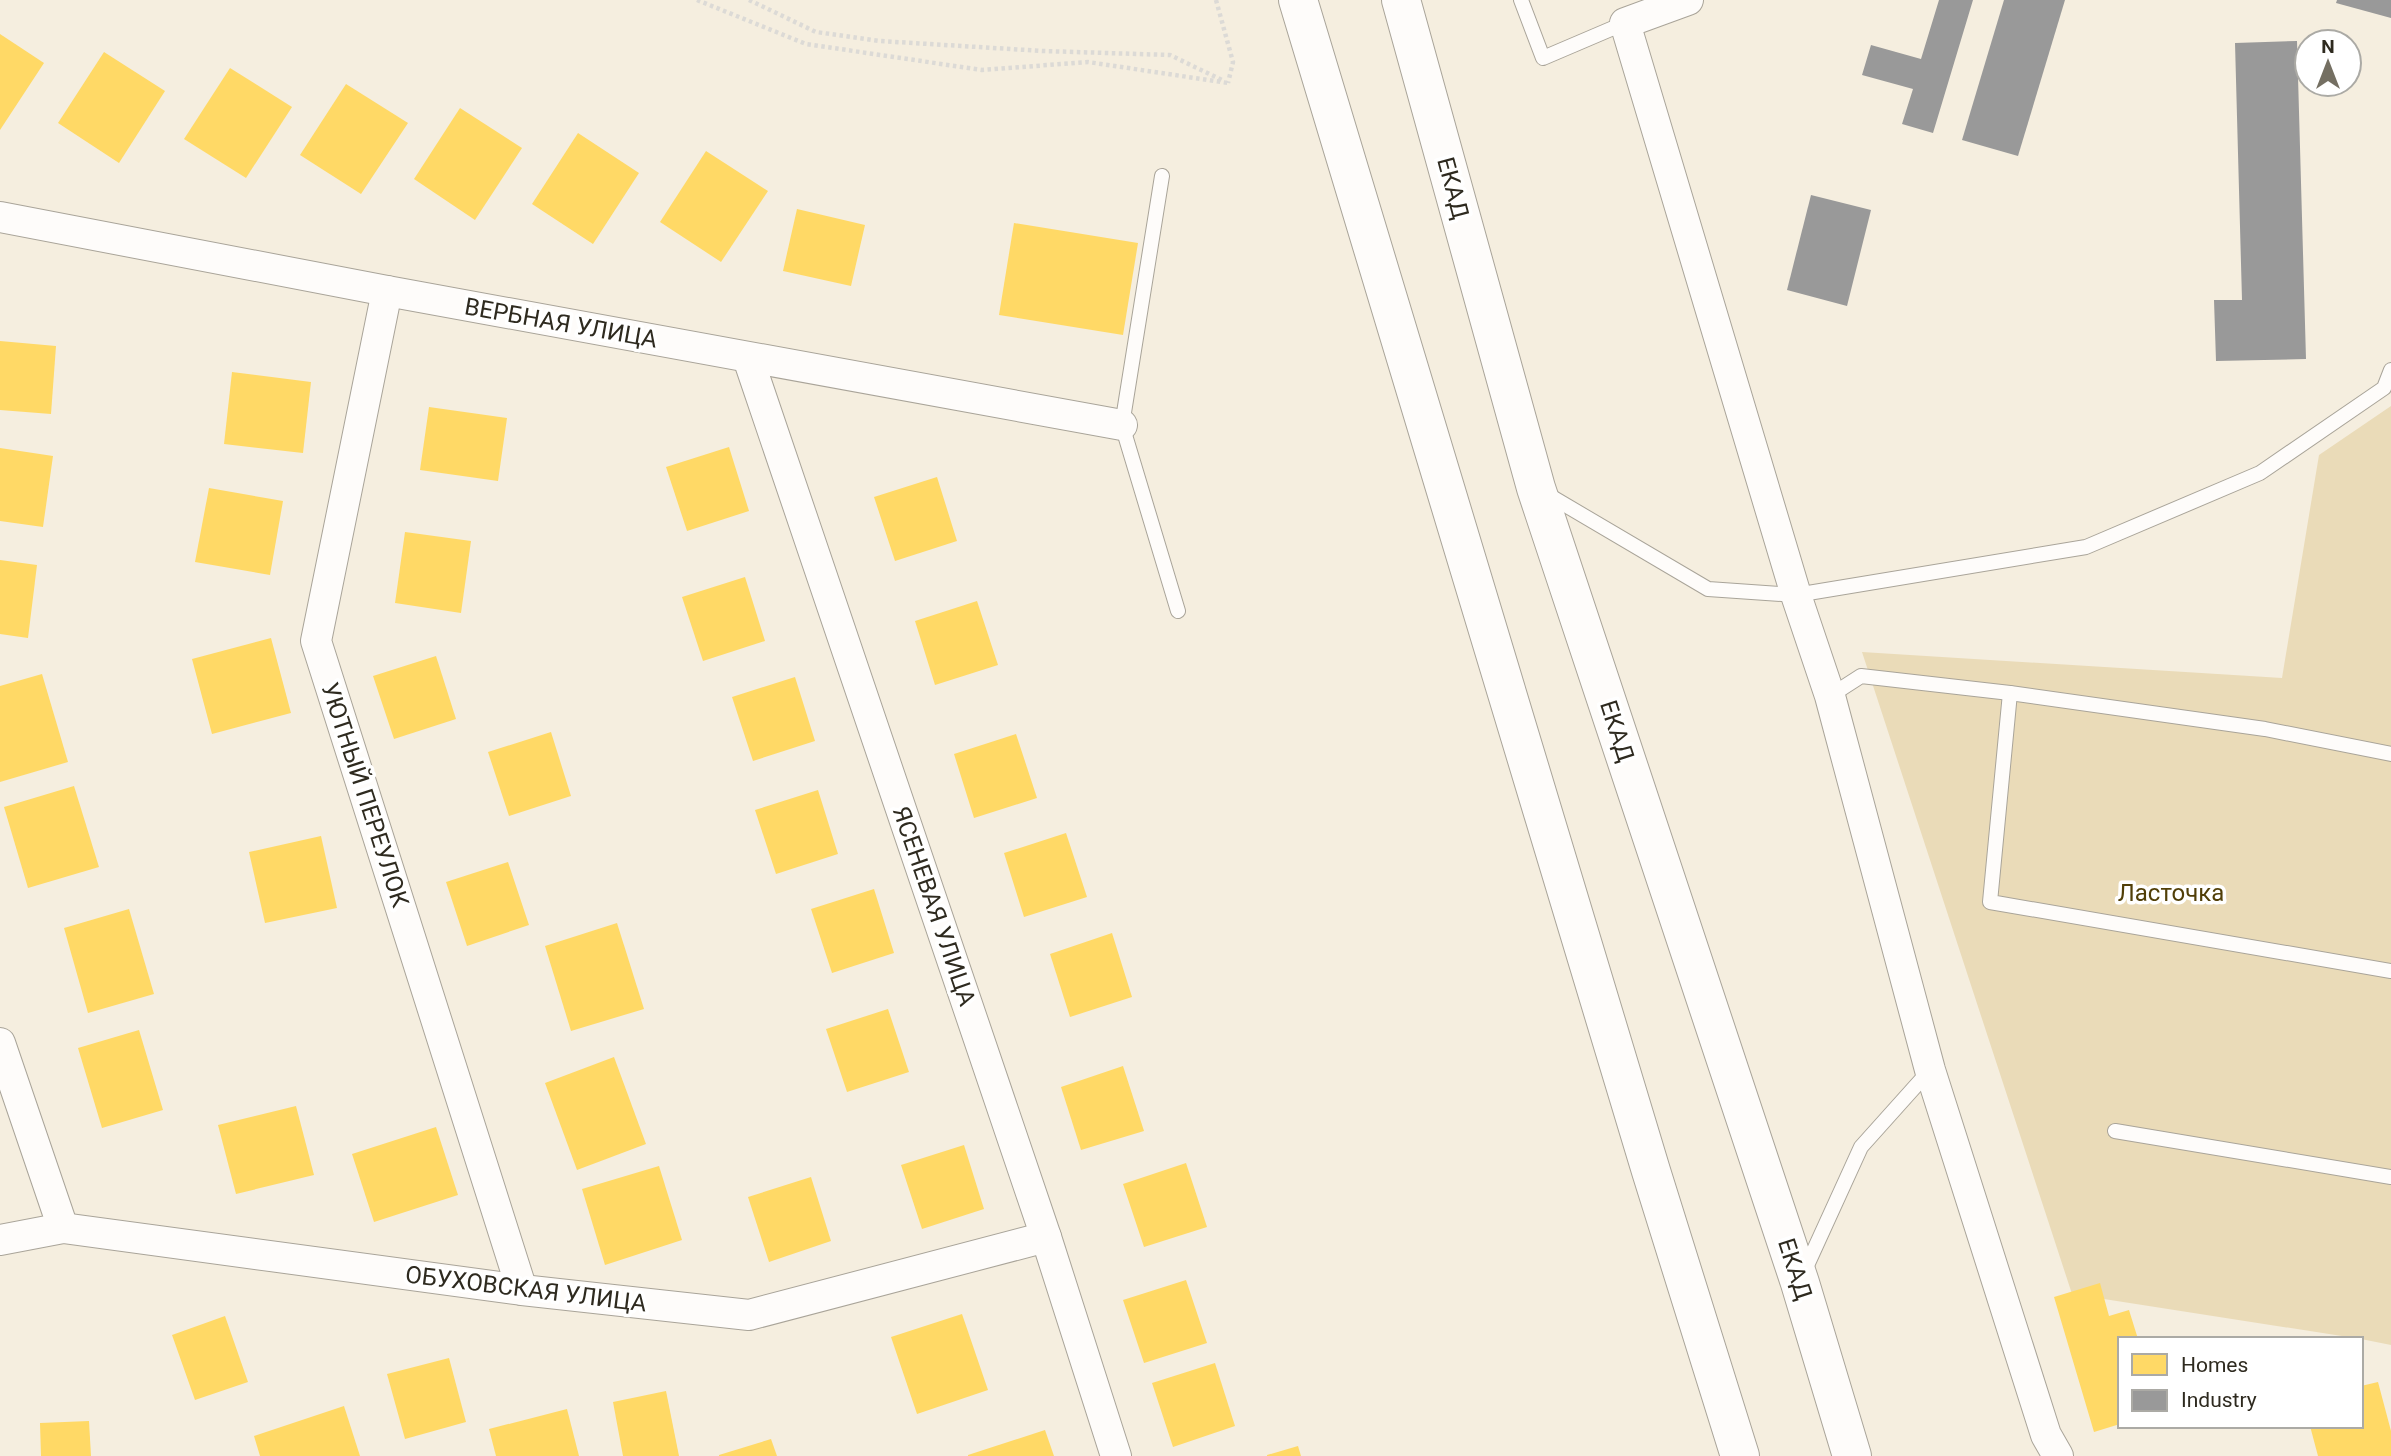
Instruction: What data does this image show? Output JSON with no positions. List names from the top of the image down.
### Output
{
  "streets": {
    "highway": ["ЕКАД"],
    "street": [
      "ВЕРБНАЯ УЛИЦА",
      "УЮТНЫЙ ПЕРЕУЛОК",
      "ЯСЕНЕВАЯ УЛИЦА",
      "ОБУХОВСКАЯ УЛИЦА"
    ]
  },
  "crossings": [
    ["ВЕРБНАЯ УЛИЦА", "УЮТНЫЙ ПЕРЕУЛОК"],
    ["ВЕРБНАЯ УЛИЦА", "ЯСЕНЕВАЯ УЛИЦА"],
    ["УЮТНЫЙ ПЕРЕУЛОК", "ОБУХОВСКАЯ УЛИЦА"],
    ["ЯСЕНЕВАЯ УЛИЦА", "ОБУХОВСКАЯ УЛИЦА"]
  ],
  "parks": ["Ласточка"],
  "legend": ["Homes", "Industry"],
  "north": "top"
}
